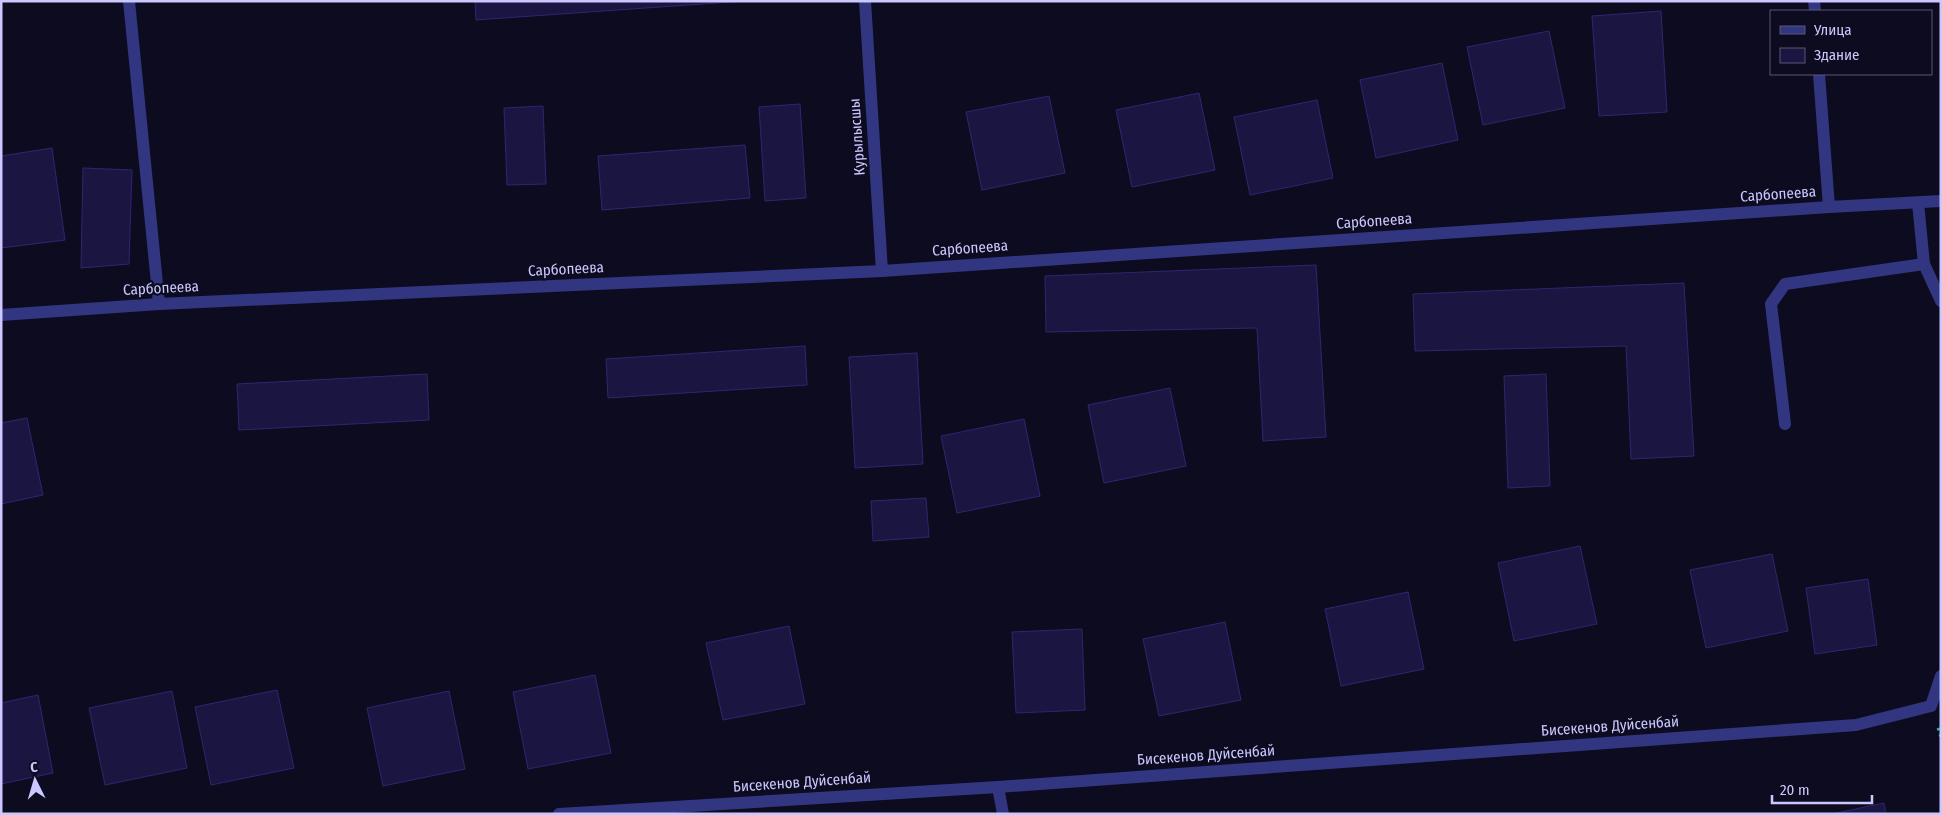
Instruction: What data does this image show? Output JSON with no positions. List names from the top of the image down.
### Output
{
  "streets": {
    "street": ["Курылысшы", "Сарбопеева", "Бисекенов Дуйсенбай"]
  },
  "crossings": [
    ["Курылысшы", "Сарбопеева"]
  ],
  "legend": ["Улица", "Здание"],
  "scale_bar": "20 m",
  "north": "top"
}
